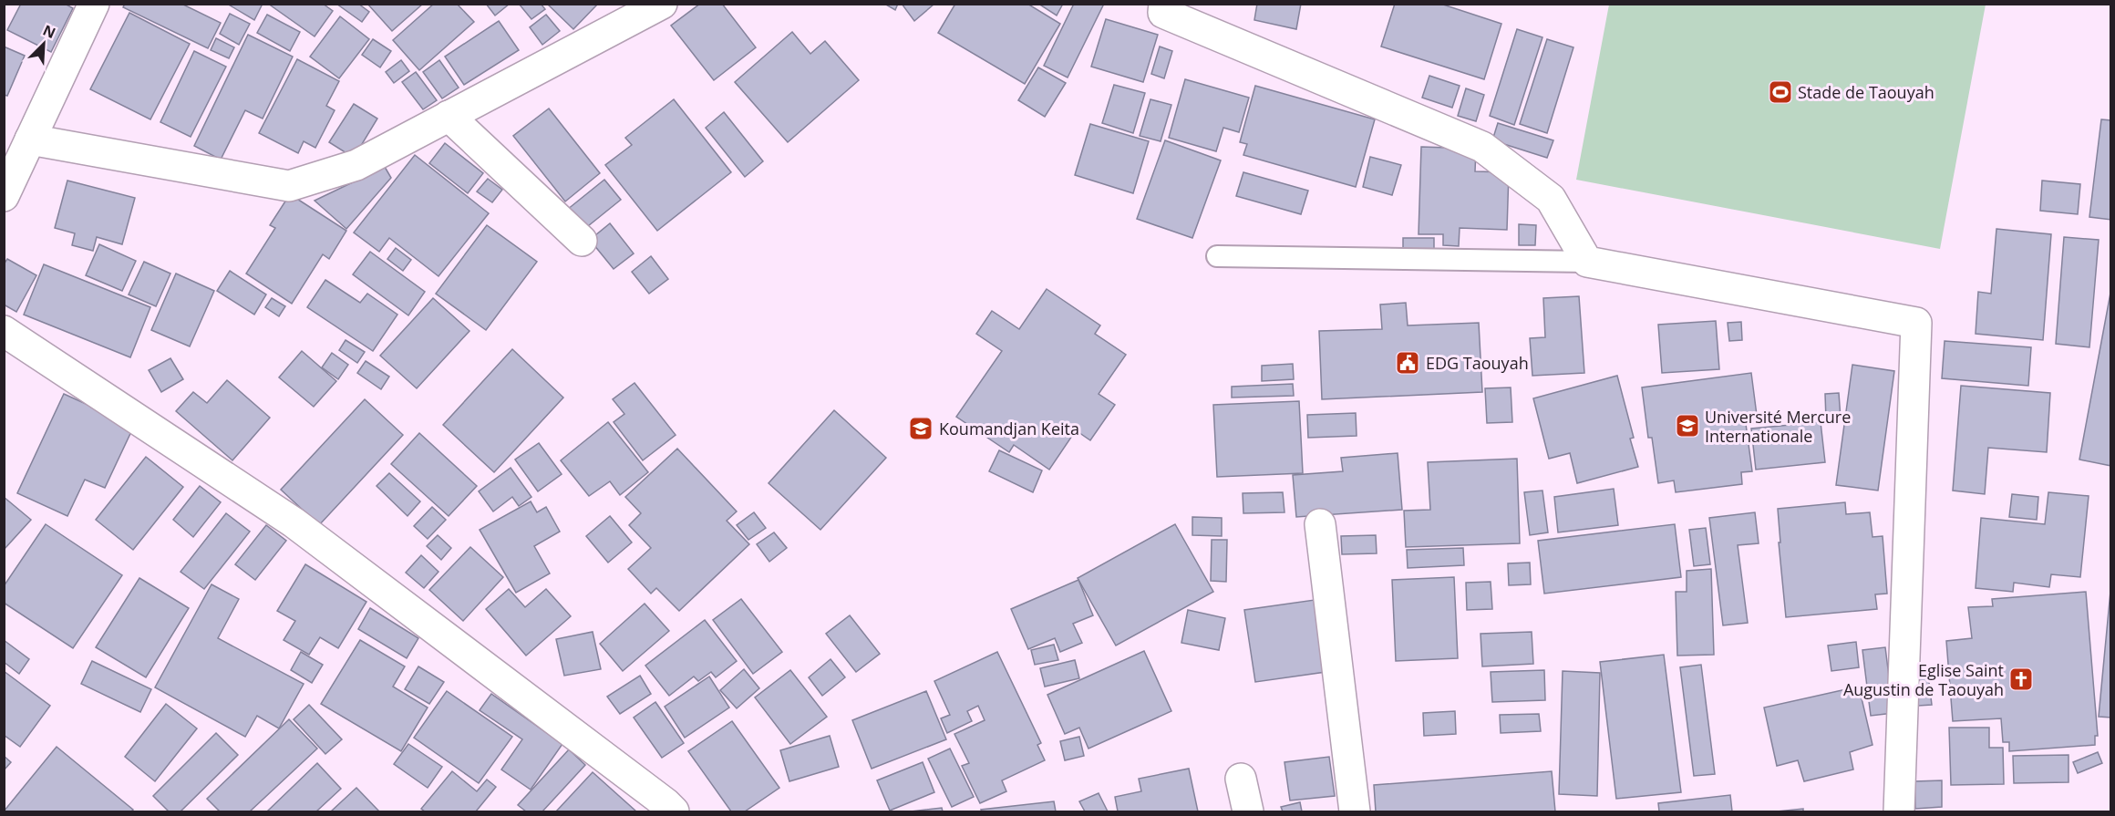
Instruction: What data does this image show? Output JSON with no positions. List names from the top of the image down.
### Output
{
  "places": {
    "sports": ["Stade de Taouyah"],
    "public building": ["EDG Taouyah"],
    "school or university": ["Université Mercure Internationale", "Koumandjan Keita"],
    "church": ["Eglise Saint Augustin de Taouyah"]
  },
  "north": "top right"
}
